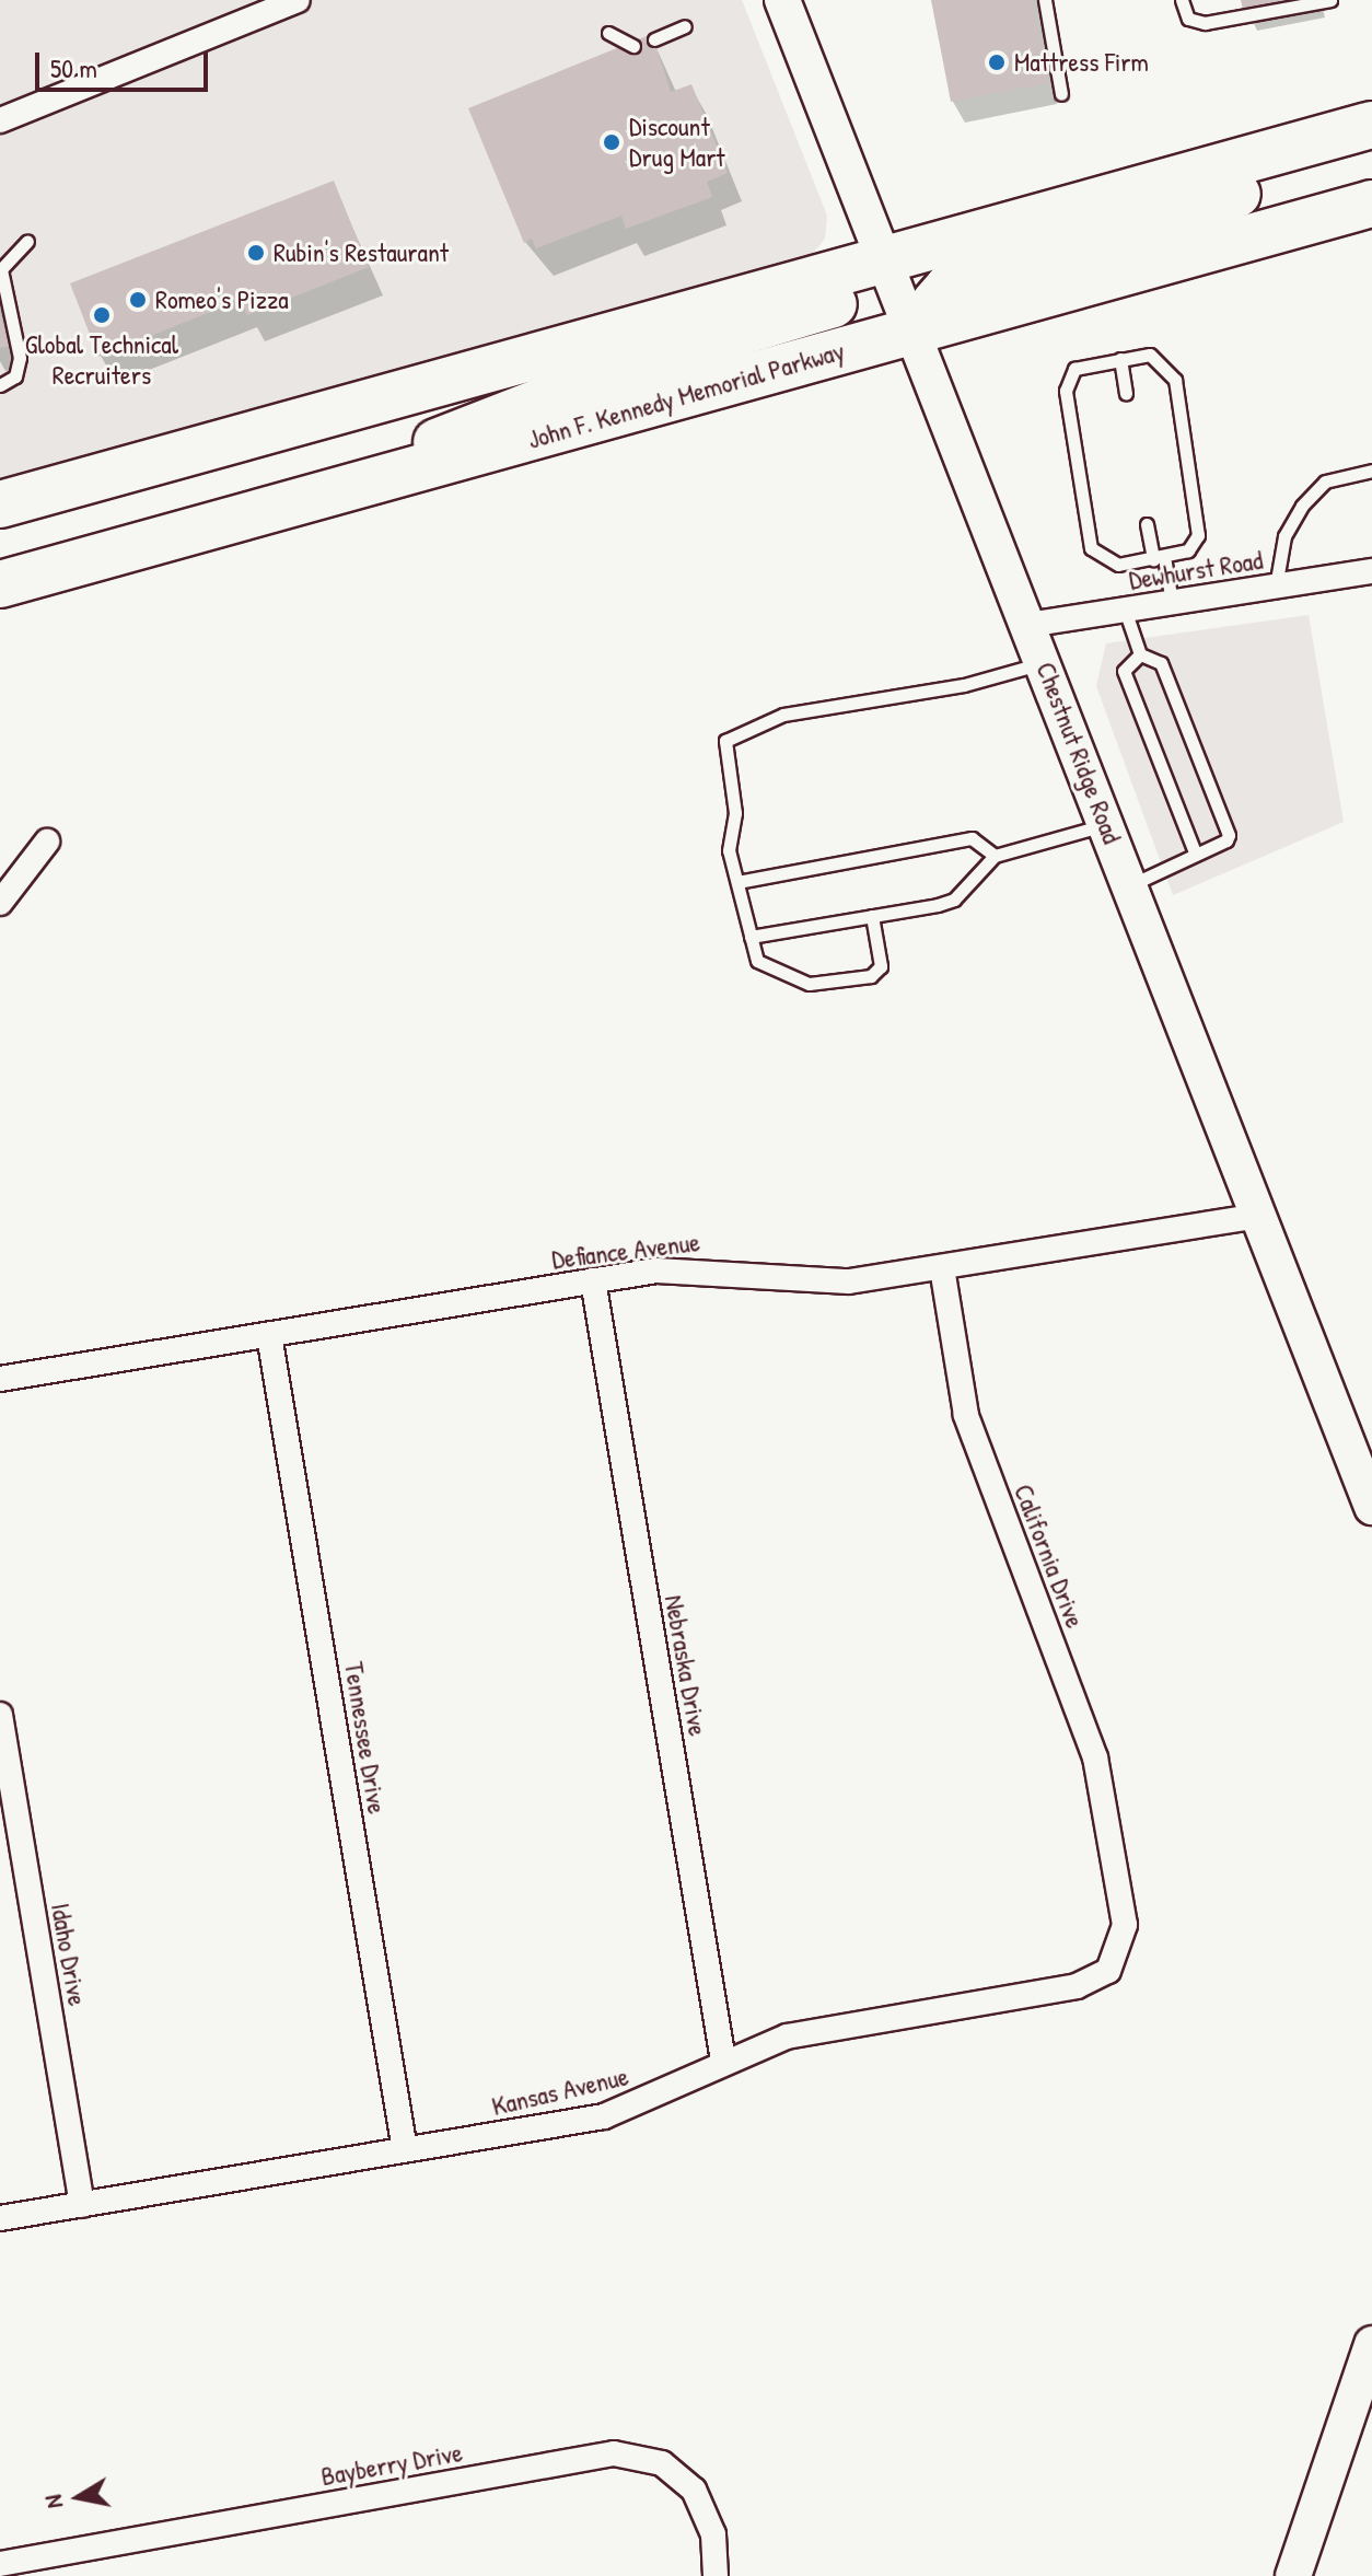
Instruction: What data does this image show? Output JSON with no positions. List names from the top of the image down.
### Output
{
  "streets": {
    "highway": ["John F. Kennedy Memorial Parkway"],
    "street": [
      "Dewhurst Road",
      "Chestnut Ridge Road",
      "Defiance Avenue",
      "California Drive",
      "Nebraska Drive",
      "Tennessee Drive",
      "Idaho Drive",
      "Kansas Avenue",
      "Bayberry Drive"
    ]
  },
  "crossings": [
    ["John F. Kennedy Memorial Parkway", "Chestnut Ridge Road"],
    ["Dewhurst Road", "Chestnut Ridge Road"],
    ["Chestnut Ridge Road", "Defiance Avenue"],
    ["Defiance Avenue", "California Drive"],
    ["Defiance Avenue", "Nebraska Drive"],
    ["Defiance Avenue", "Tennessee Drive"],
    ["California Drive", "Kansas Avenue"],
    ["Nebraska Drive", "Kansas Avenue"],
    ["Tennessee Drive", "Kansas Avenue"],
    ["Idaho Drive", "Kansas Avenue"]
  ],
  "places": [
    "Mattress Firm",
    "Discount Drug Mart",
    "Rubin's Restaurant",
    "Romeo's Pizza",
    "Global Technical Recruiters"
  ],
  "scale_bar": "50 m",
  "north": "left"
}
